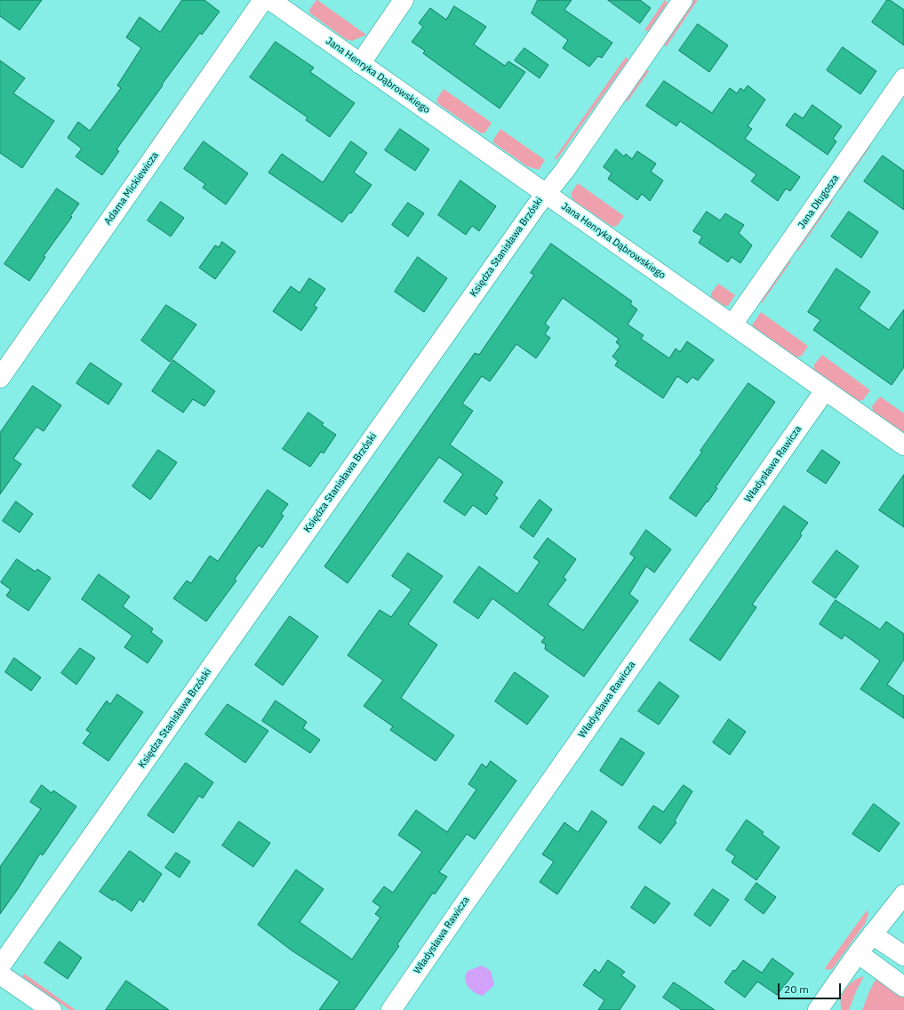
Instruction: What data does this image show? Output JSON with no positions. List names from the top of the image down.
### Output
{
  "streets": {
    "street": [
      "Jana Henryka Dąbrowskiego",
      "Adama Mickiewicza",
      "Jana Długosza",
      "Księdza Stanisława Brzóski",
      "Władysława Rawicza"
    ]
  },
  "crossings": [
    ["Jana Henryka Dąbrowskiego", "Jana Długosza"],
    ["Jana Henryka Dąbrowskiego", "Księdza Stanisława Brzóski"],
    ["Jana Henryka Dąbrowskiego", "Władysława Rawicza"]
  ],
  "scale_bar": "20 m"
}
